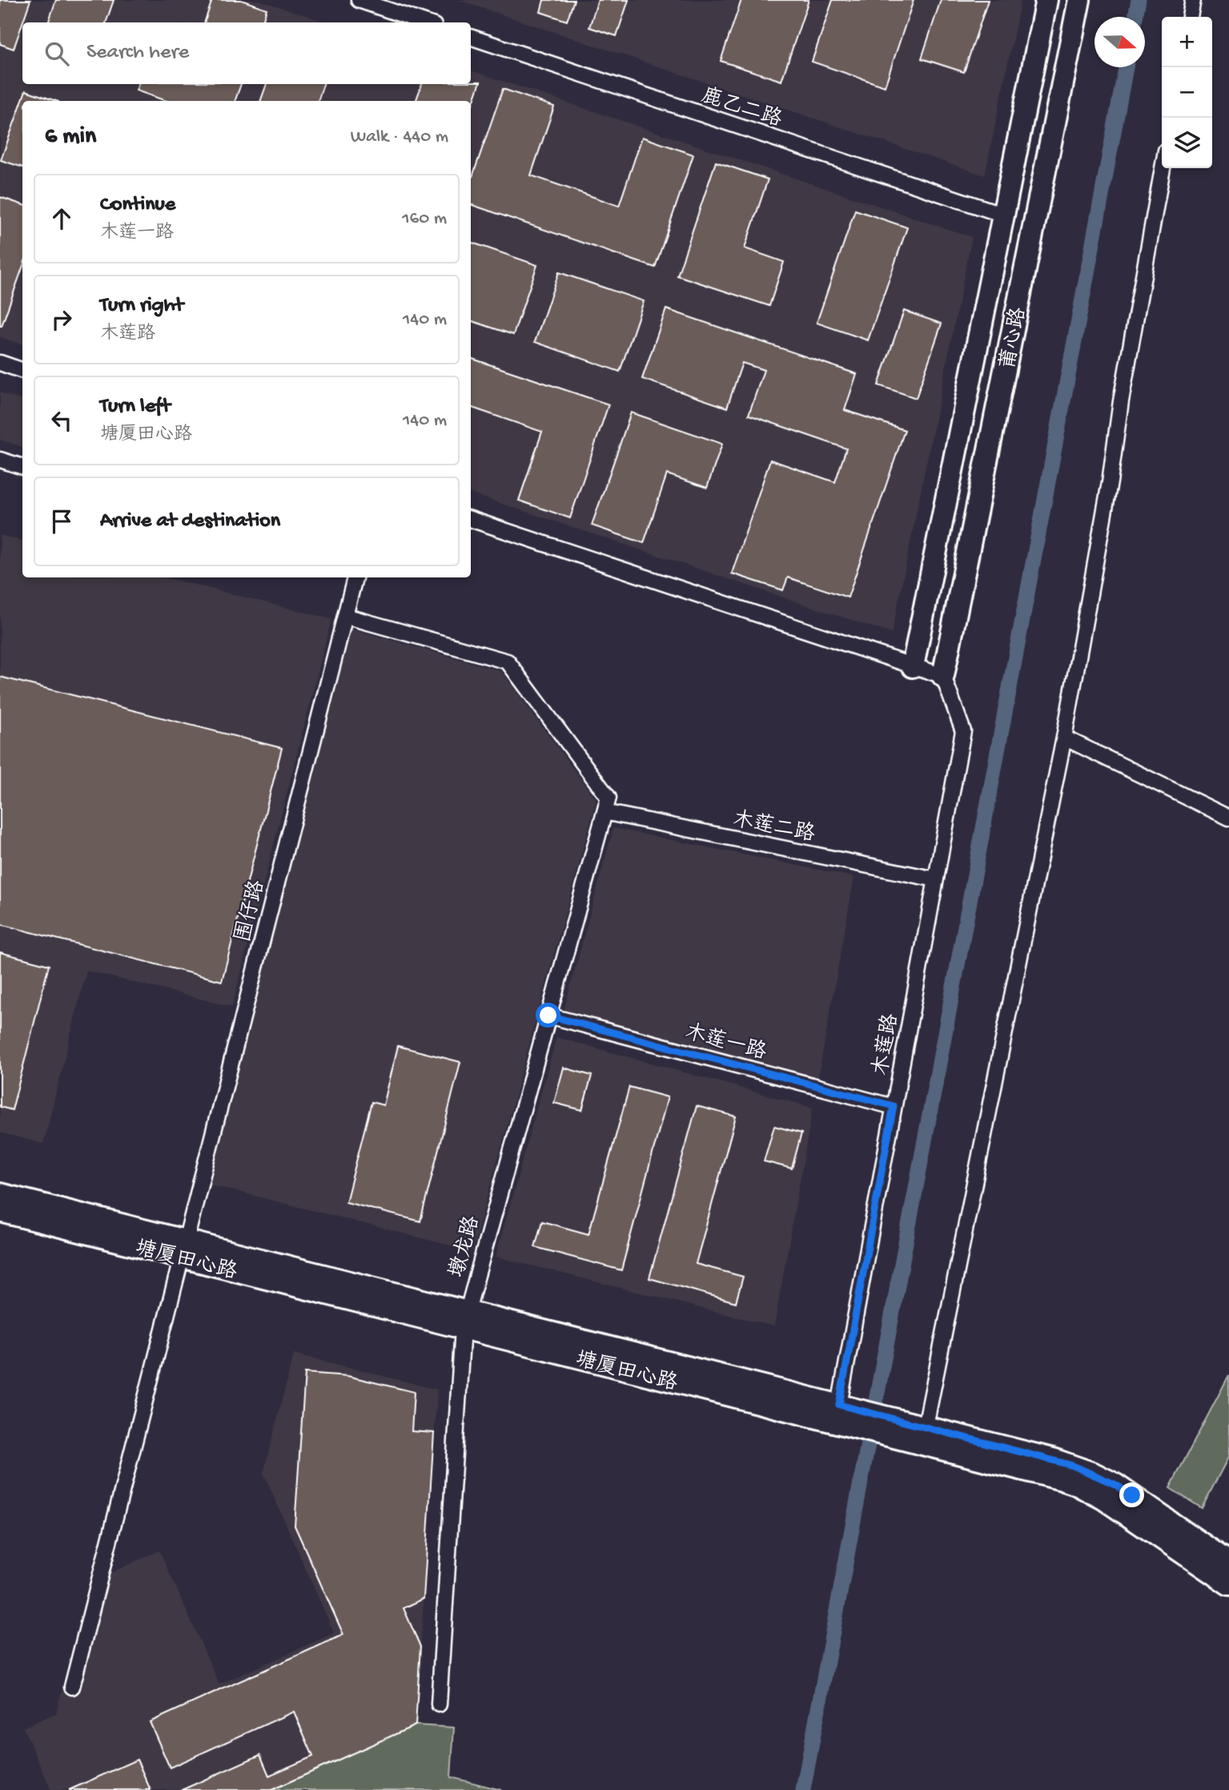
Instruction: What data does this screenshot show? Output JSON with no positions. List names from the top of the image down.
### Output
{
  "streets": {
    "main road": ["莆心路", "塘厦田心路"],
    "street": [
      "鹿乙二路",
      "木莲二路",
      "围仔路",
      "木莲一路",
      "木莲路",
      "墩龙路"
    ]
  },
  "crossings": [
    ["鹿乙二路", "莆心路"],
    ["莆心路", "木莲路"],
    ["木莲二路", "木莲路"],
    ["木莲二路", "墩龙路"],
    ["围仔路", "塘厦田心路"],
    ["木莲一路", "木莲路"],
    ["木莲一路", "墩龙路"],
    ["木莲路", "塘厦田心路"],
    ["墩龙路", "塘厦田心路"]
  ],
  "north": "right",
  "page": {
    "map_buttons": ["+", "−"],
    "search": "Search here",
    "heading": ["6 min", "Walk · 440 m"],
    "list": [
      ["Continue", "木莲一路", "160 m"],
      ["Turn right", "木莲路", "140 m"],
      ["Turn left", "塘厦田心路", "140 m"],
      "Arrive at destination"
    ]
  }
}
